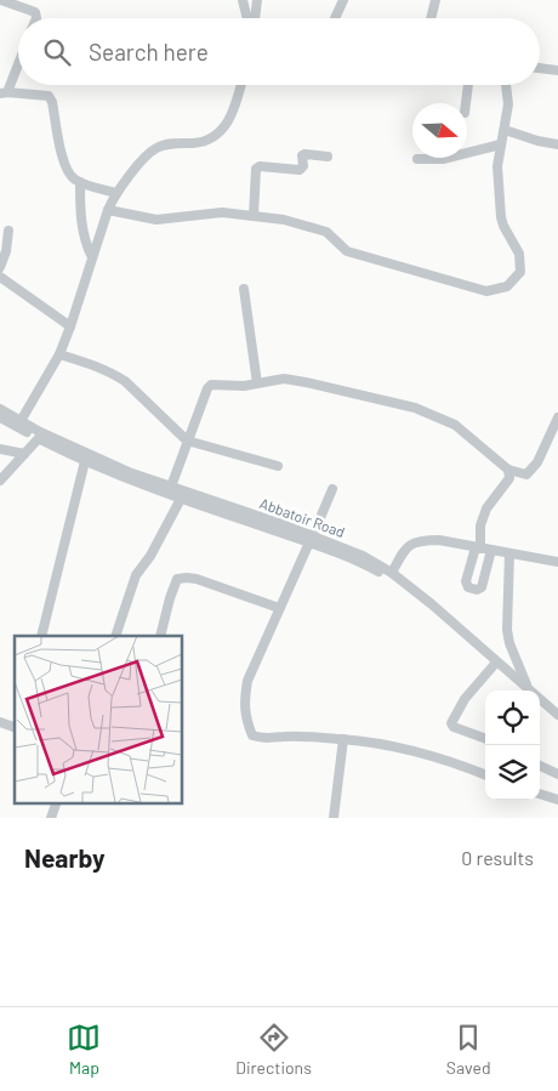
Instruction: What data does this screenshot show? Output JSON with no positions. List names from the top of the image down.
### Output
{
  "streets": {
    "street": ["Abbatoir Road"]
  },
  "north": "right",
  "page": {
    "search": "Search here",
    "heading": ["Nearby", "0 results"],
    "nav": ["Map", "Directions", "Saved"]
  }
}
